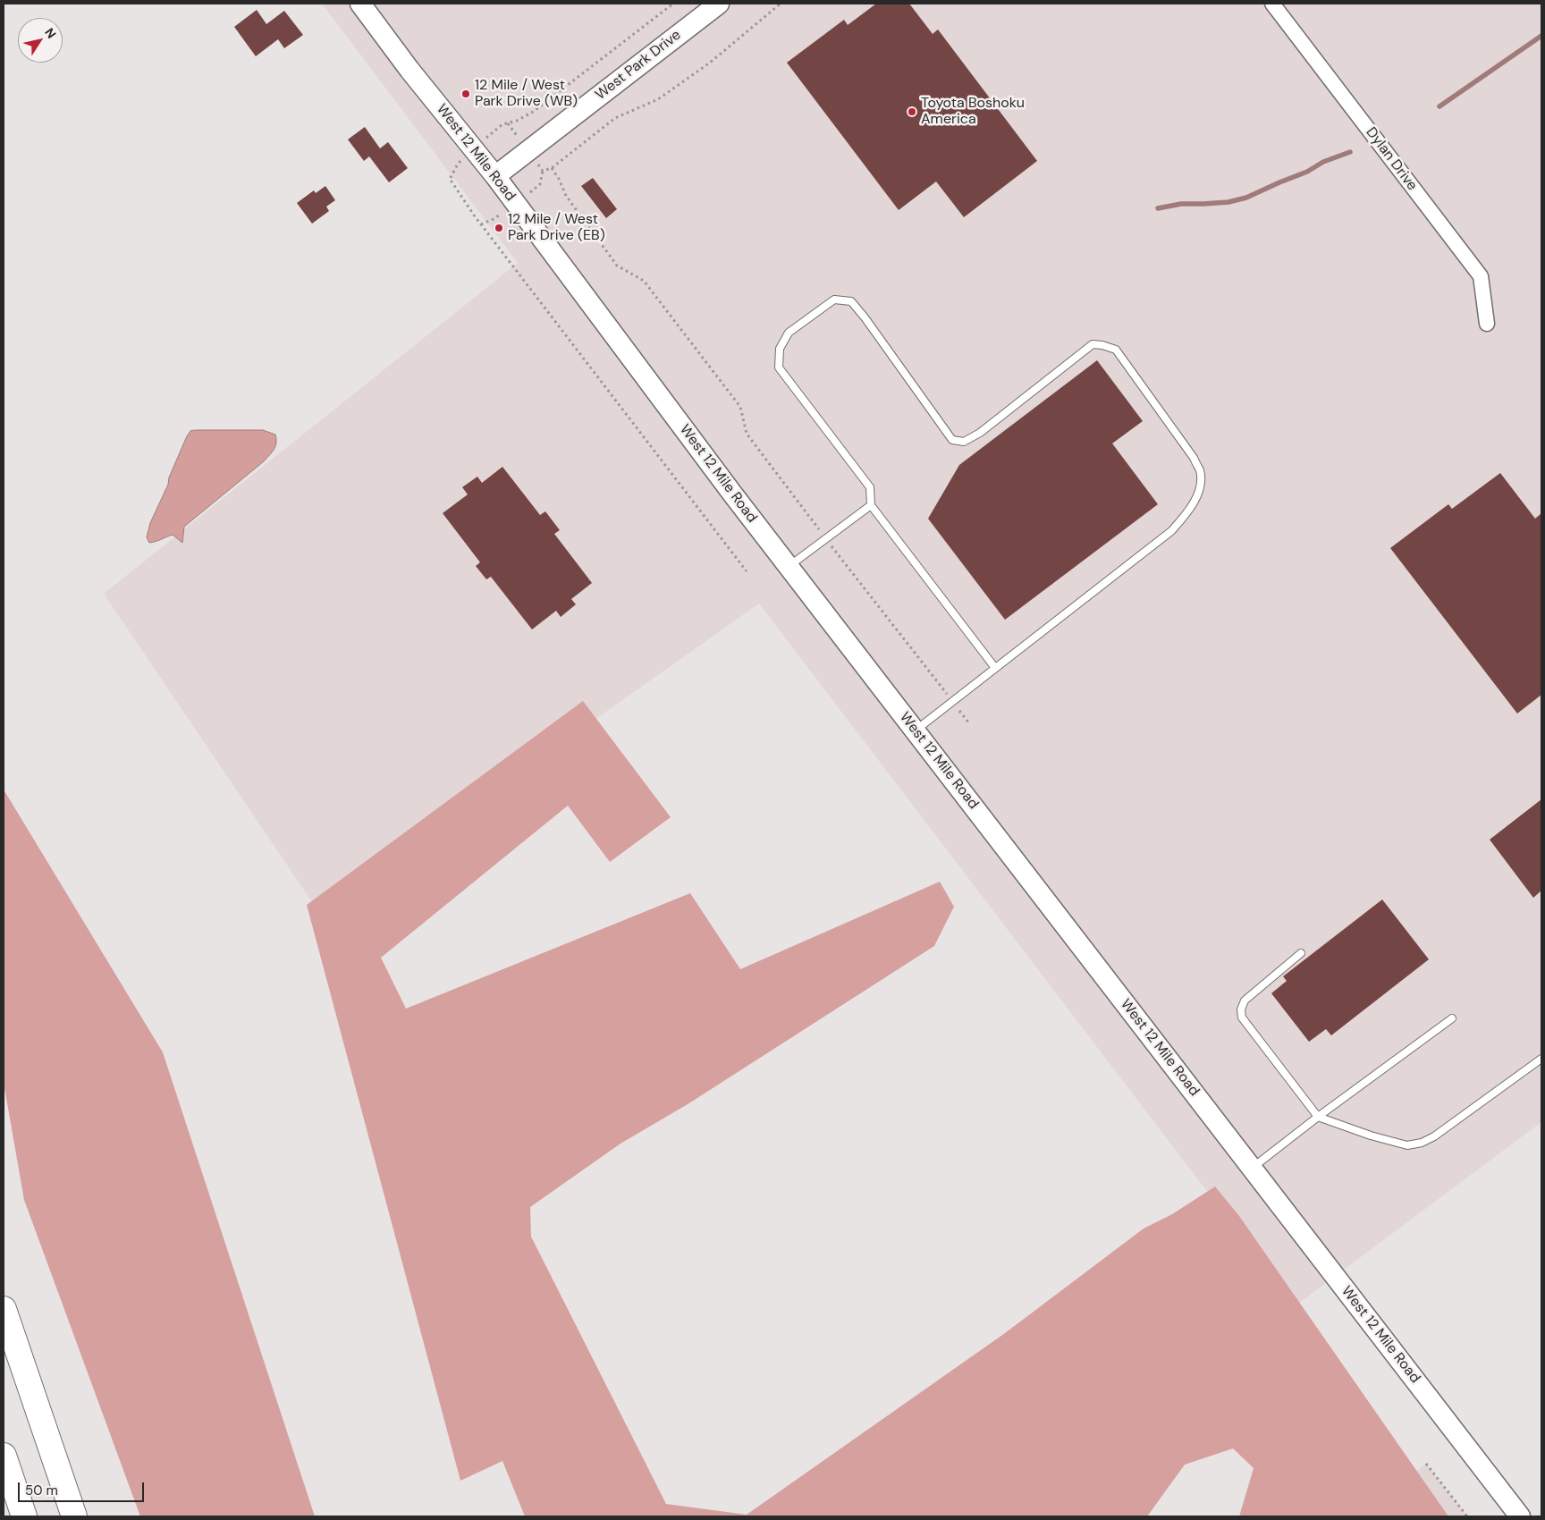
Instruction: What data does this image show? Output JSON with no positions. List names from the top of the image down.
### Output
{
  "streets": {
    "main road": ["West Park Drive", "West 12 Mile Road"],
    "street": ["Dylan Drive"]
  },
  "crossings": [
    ["West Park Drive", "West 12 Mile Road"]
  ],
  "places": ["12 Mile / West Park Drive (WB)", "Toyota Boshoku America", "12 Mile / West Park Drive (EB)"],
  "scale_bar": "50 m",
  "north": "top right"
}
